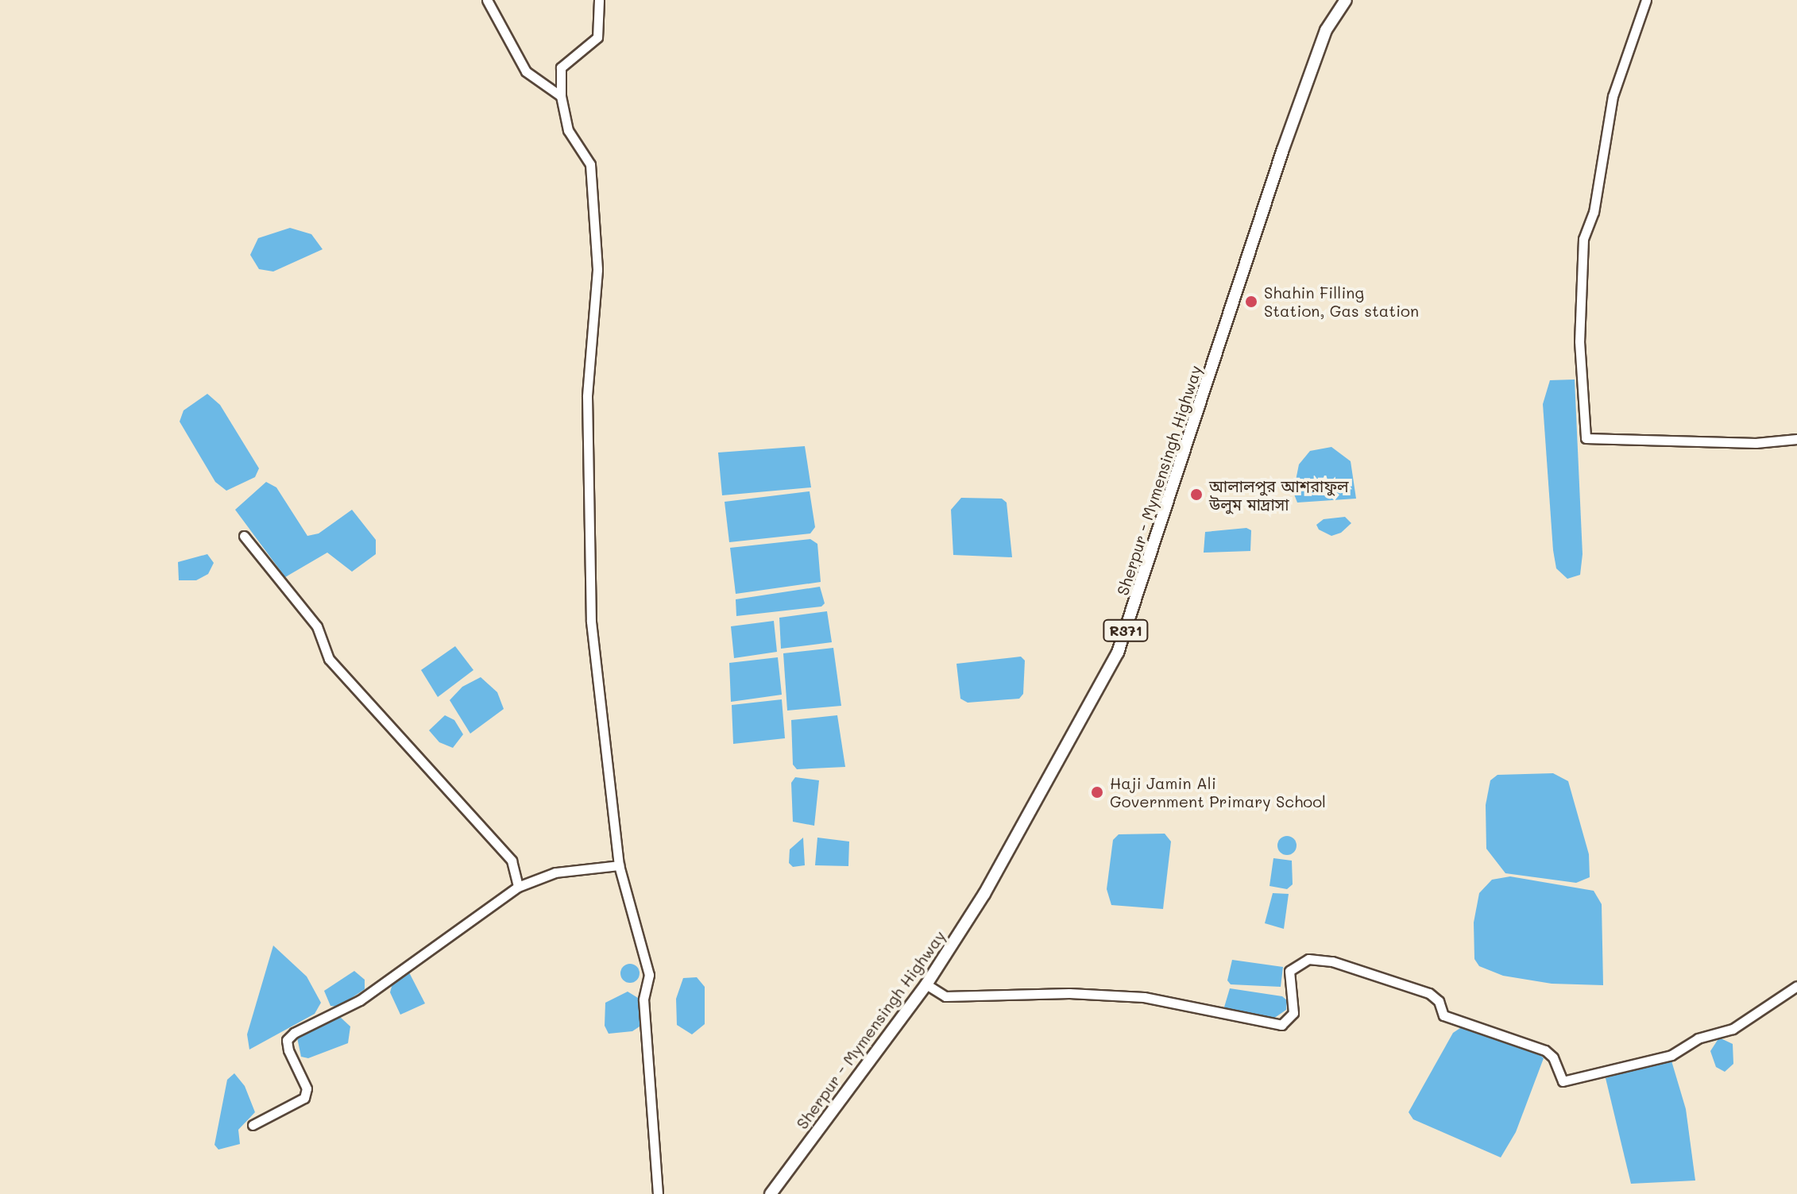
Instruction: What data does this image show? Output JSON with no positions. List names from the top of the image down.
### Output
{
  "streets": {
    "main road": ["Sherpur - Mymensingh Highway", "R371"]
  },
  "places": ["Shahin Filling Station, Gas station", "আলালপুর আশরাফুল উলুম মাদ্রাসা", "Haji Jamin Ali Government Primary School"]
}
